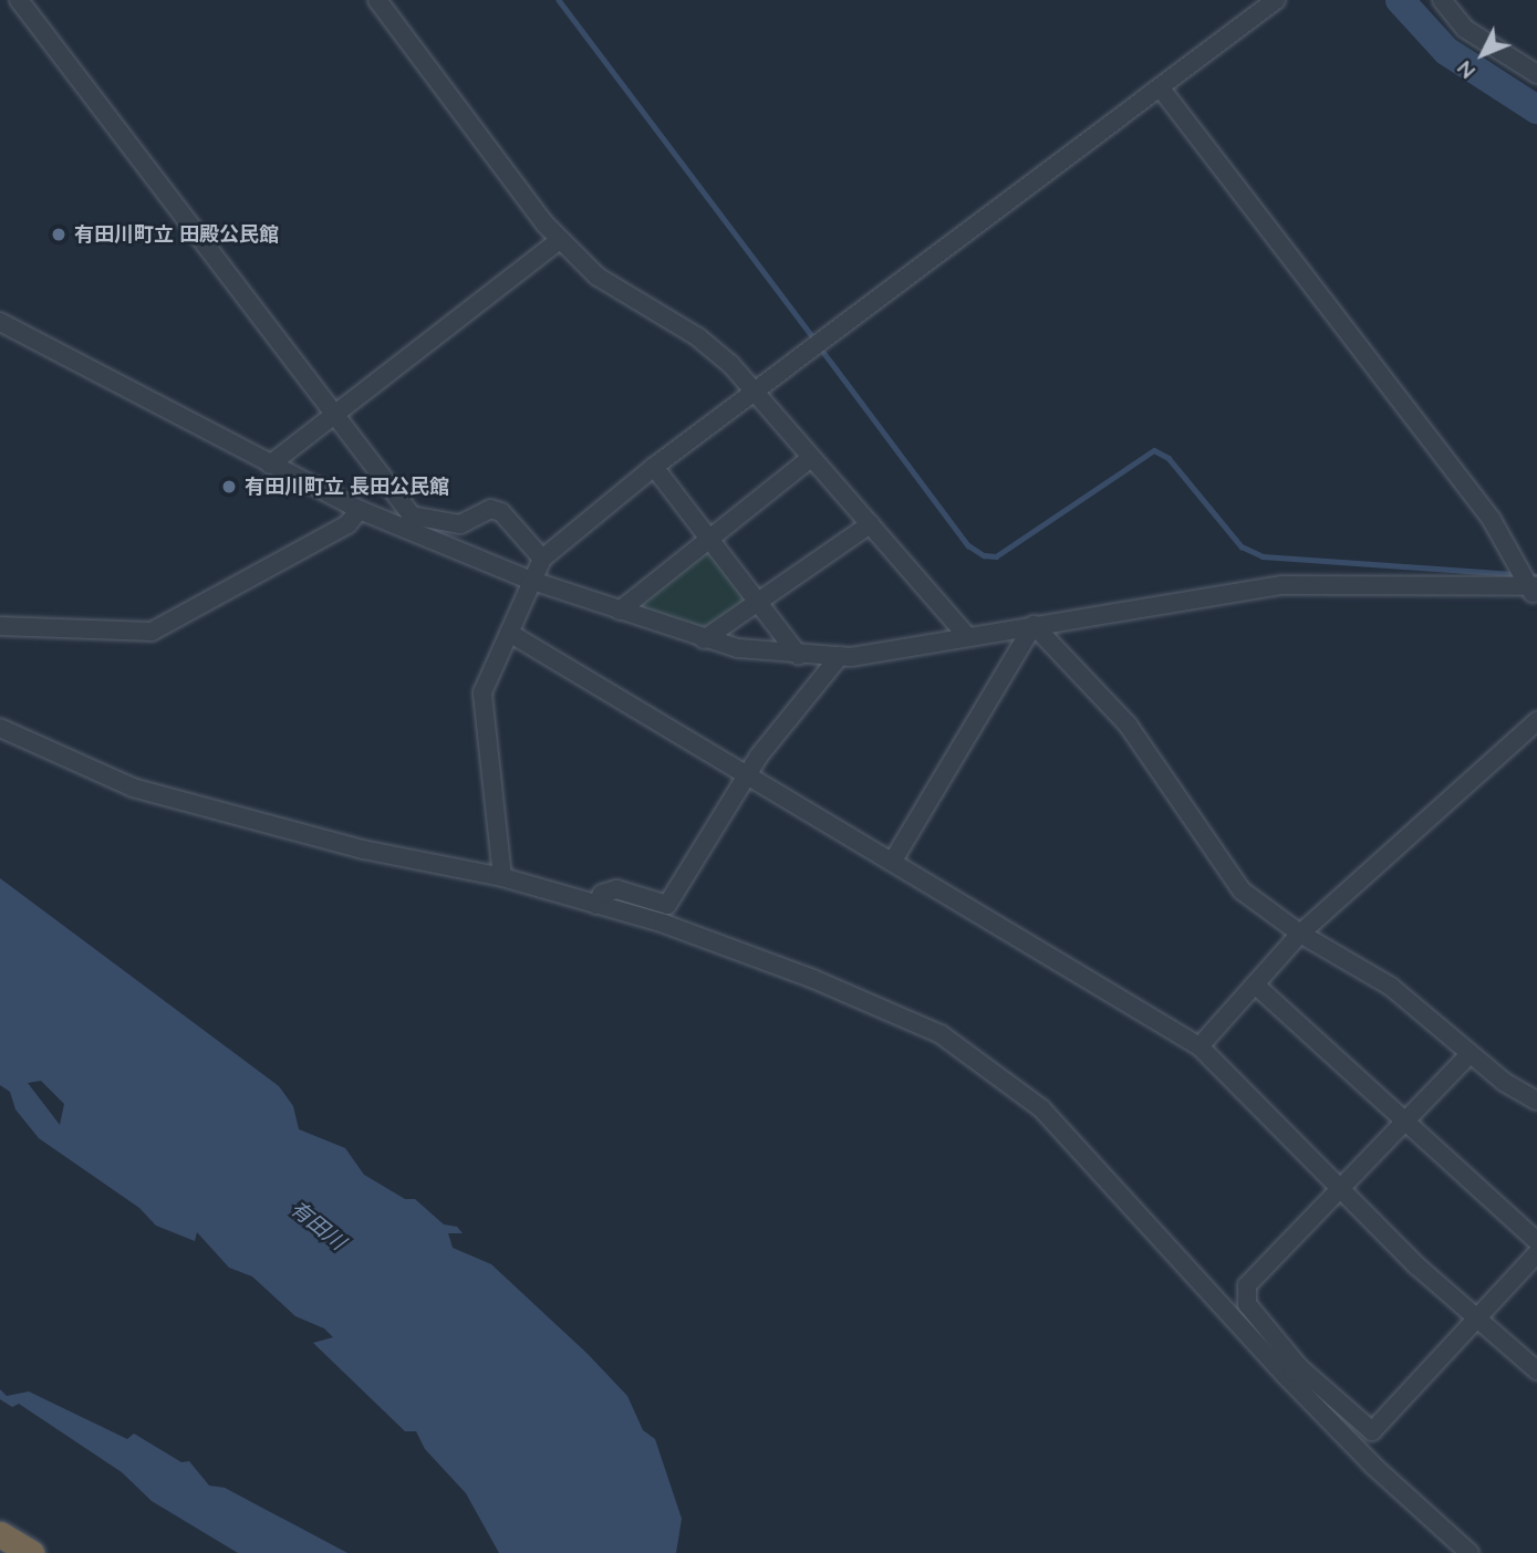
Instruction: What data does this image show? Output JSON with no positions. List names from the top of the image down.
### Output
{
  "water": ["有田川"],
  "places": ["有田川町立 田殿公民館", "有田川町立 長田公民館"],
  "north": "bottom left"
}
